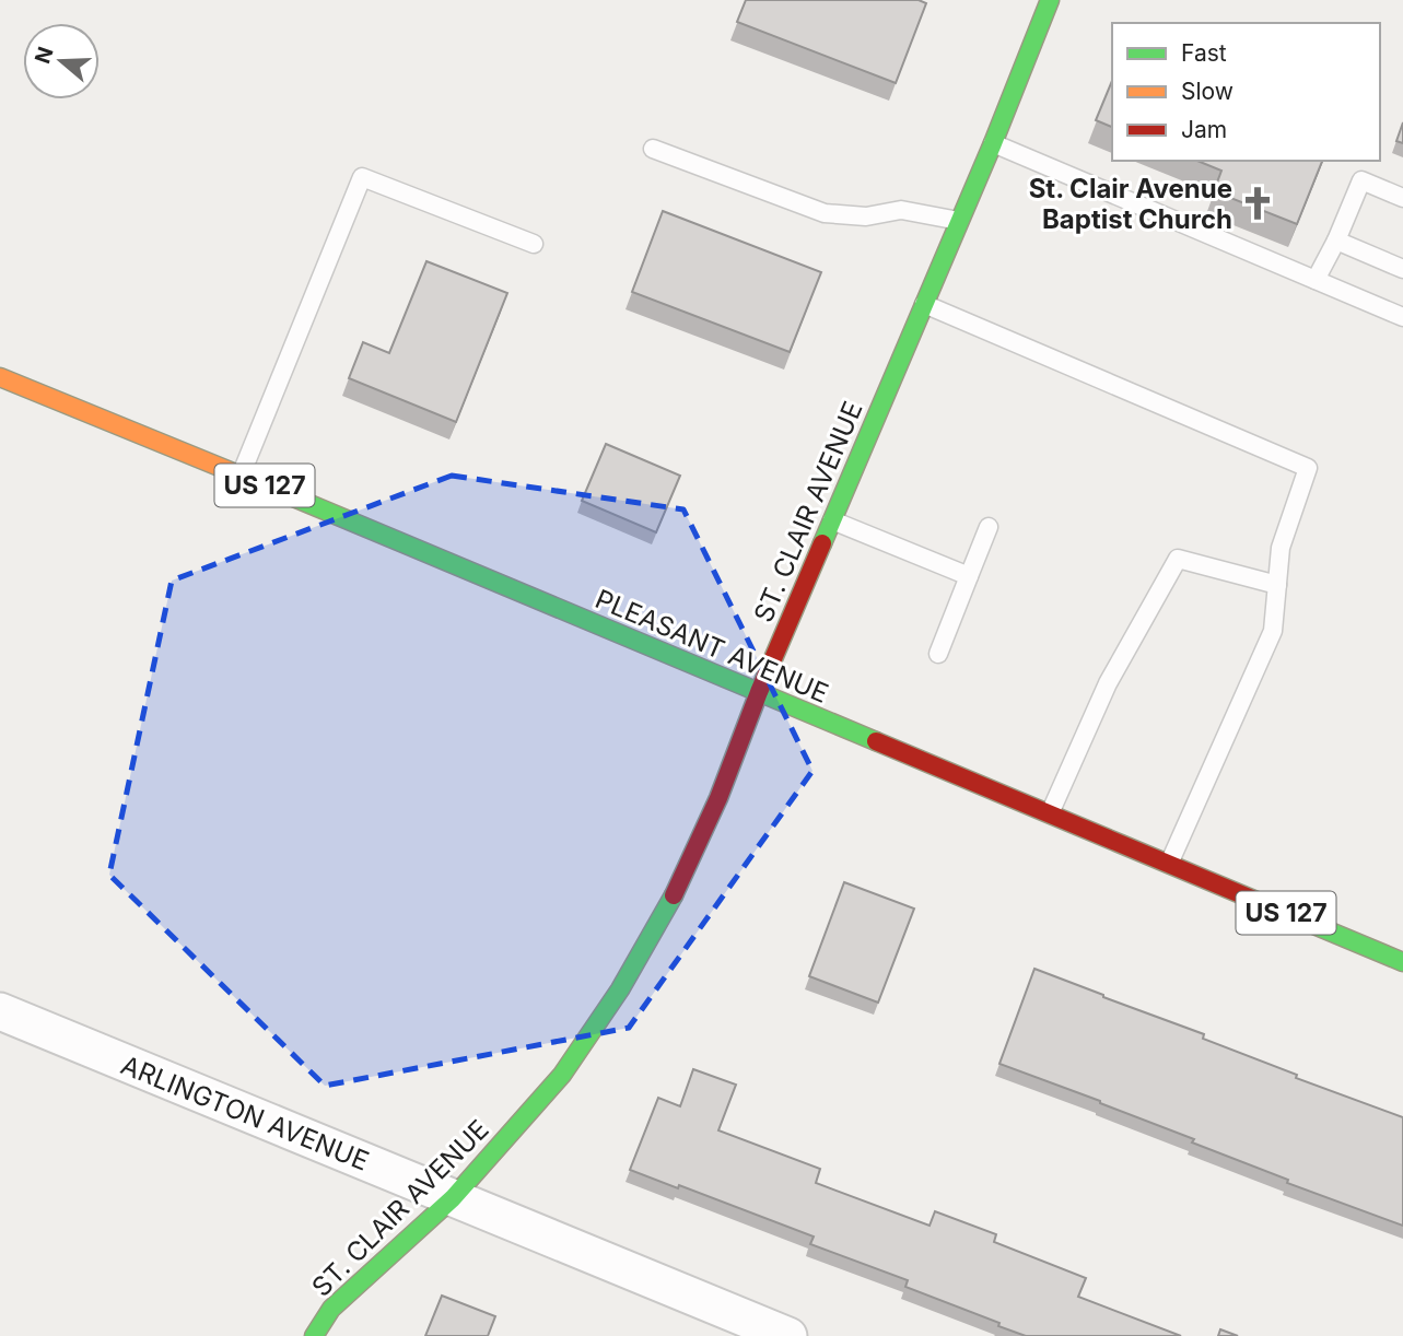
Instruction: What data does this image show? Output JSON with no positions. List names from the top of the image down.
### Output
{
  "streets": {
    "street": [
      "US 127",
      "ST. CLAIR AVENUE",
      "PLEASANT AVENUE",
      "ARLINGTON AVENUE"
    ]
  },
  "crossings": [
    ["ST. CLAIR AVENUE", "PLEASANT AVENUE"],
    ["ST. CLAIR AVENUE", "ARLINGTON AVENUE"]
  ],
  "places": {
    "church": ["St. Clair Avenue Baptist Church"]
  },
  "legend": ["Fast", "Slow", "Jam"],
  "north": "left"
}
